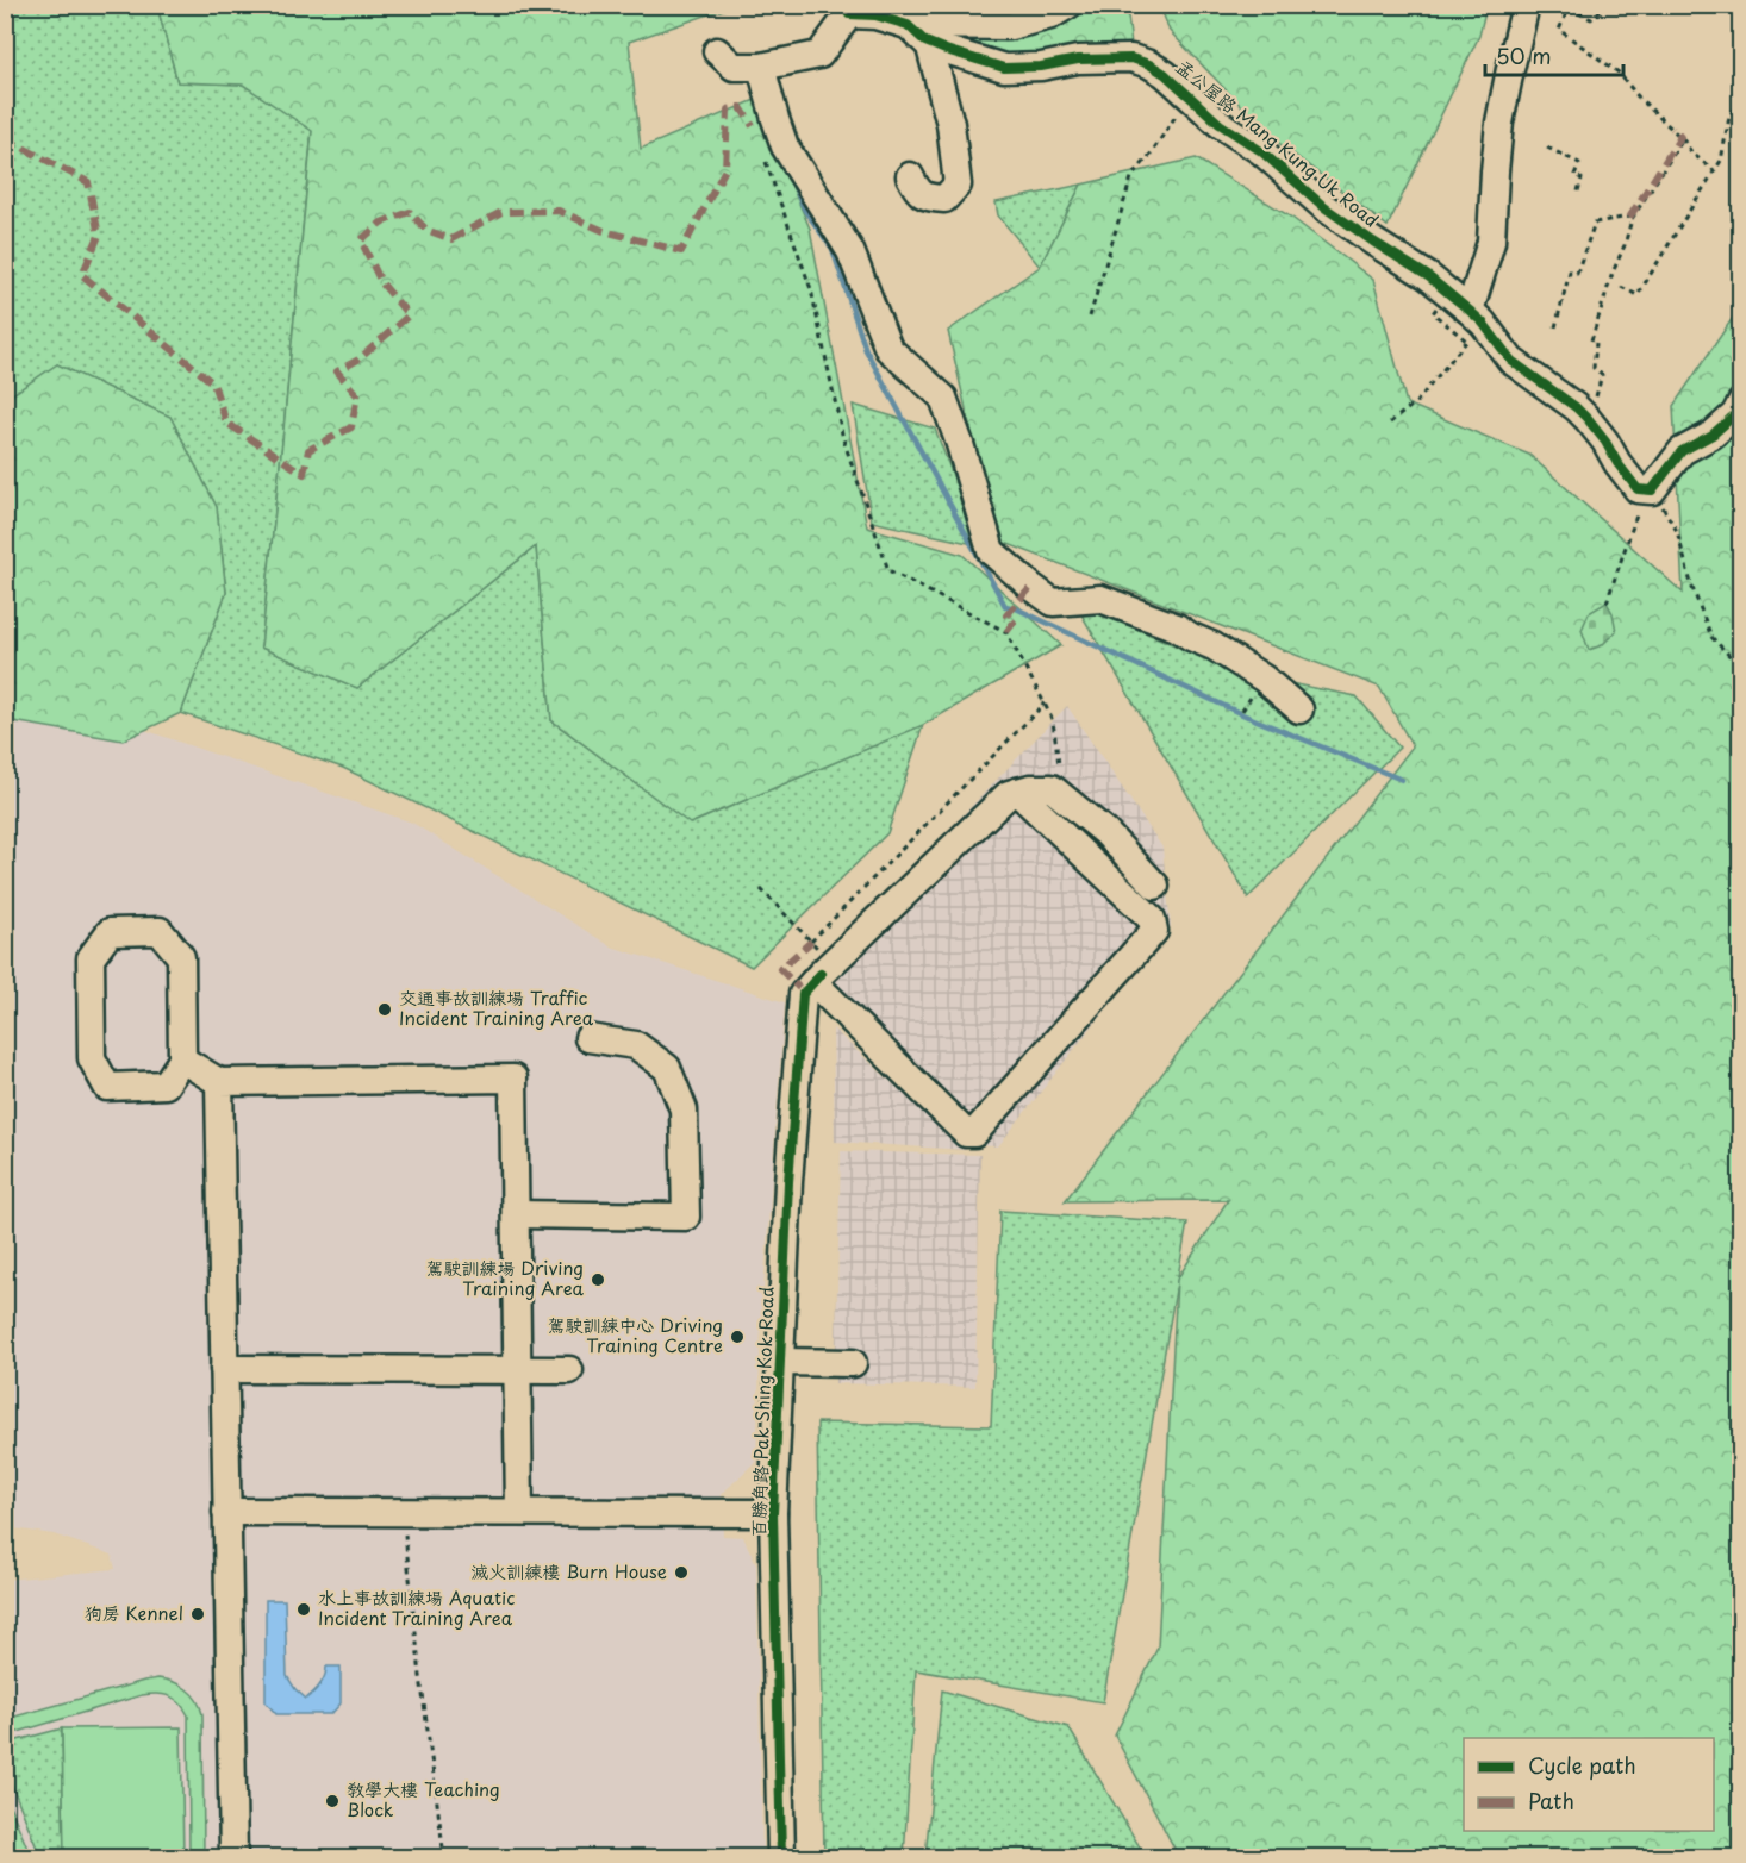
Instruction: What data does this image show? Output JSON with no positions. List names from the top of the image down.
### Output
{
  "streets": {
    "street": ["孟公屋路 Mang Kung Uk Road", "百勝角路 Pak Shing Kok Road"]
  },
  "places": [
    "交通事故訓練場 Traffic Incident Training Area",
    "駕駛訓練場 Driving Training Area",
    "駕駛訓練中心 Driving Training Centre",
    "滅火訓練樓 Burn House",
    "水上事故訓練場 Aquatic Incident Training Area",
    "狗房 Kennel",
    "教學大樓 Teaching Block"
  ],
  "legend": ["Cycle path", "Path"],
  "scale_bar": "50 m"
}
